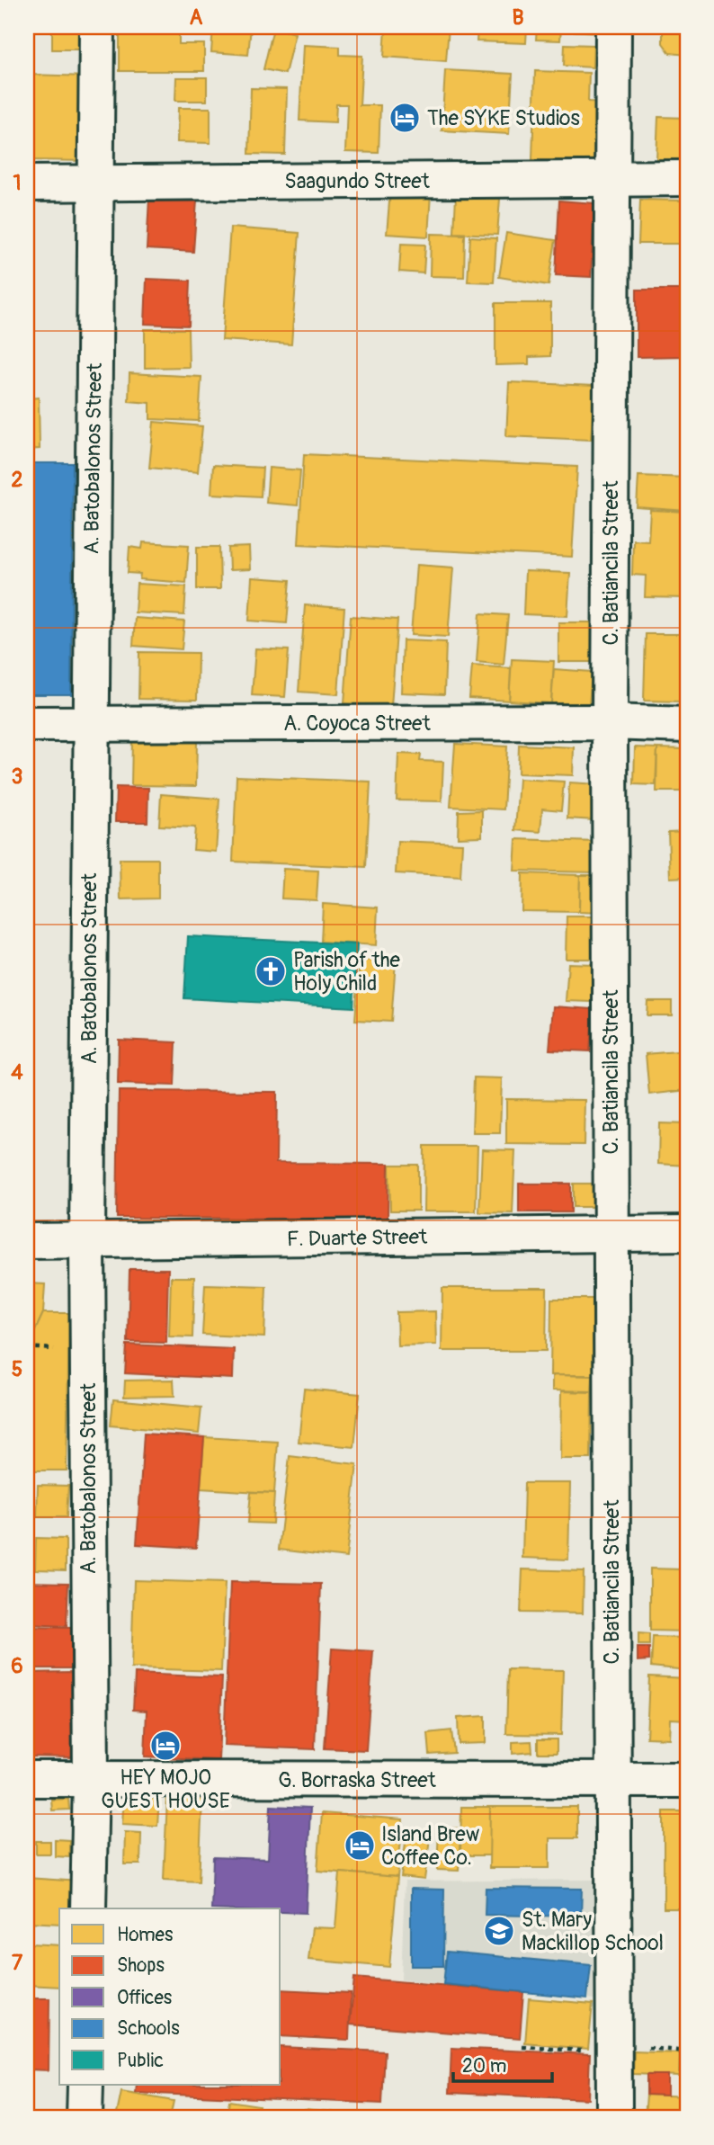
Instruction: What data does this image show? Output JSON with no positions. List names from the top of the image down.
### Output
{
  "streets": {
    "street": [
      "Saagundo Street",
      "A. Batobalonos Street",
      "C. Batiancila Street",
      "A. Coyoca Street",
      "F. Duarte Street",
      "G. Borraska Street"
    ]
  },
  "crossings": [
    ["Saagundo Street", "A. Batobalonos Street"],
    ["Saagundo Street", "C. Batiancila Street"],
    ["A. Batobalonos Street", "A. Coyoca Street"],
    ["A. Batobalonos Street", "F. Duarte Street"],
    ["A. Batobalonos Street", "G. Borraska Street"],
    ["C. Batiancila Street", "A. Coyoca Street"],
    ["C. Batiancila Street", "F. Duarte Street"],
    ["C. Batiancila Street", "G. Borraska Street"]
  ],
  "places": {
    "hotel": ["The SYKE Studios", "HEY MOJO GUEST HOUSE", "Island Brew Coffee Co."],
    "church": ["Parish of the Holy Child"],
    "school or university": ["St. Mary Mackillop School"]
  },
  "legend": [
    "Homes",
    "Shops",
    "Offices",
    "Schools",
    "Public"
  ],
  "scale_bar": "20 m",
  "grid": {
    "columns": ["A", "B"],
    "rows": [
      "1",
      "2",
      "3",
      "4",
      "5",
      "6",
      "7"
    ]
  }
}
